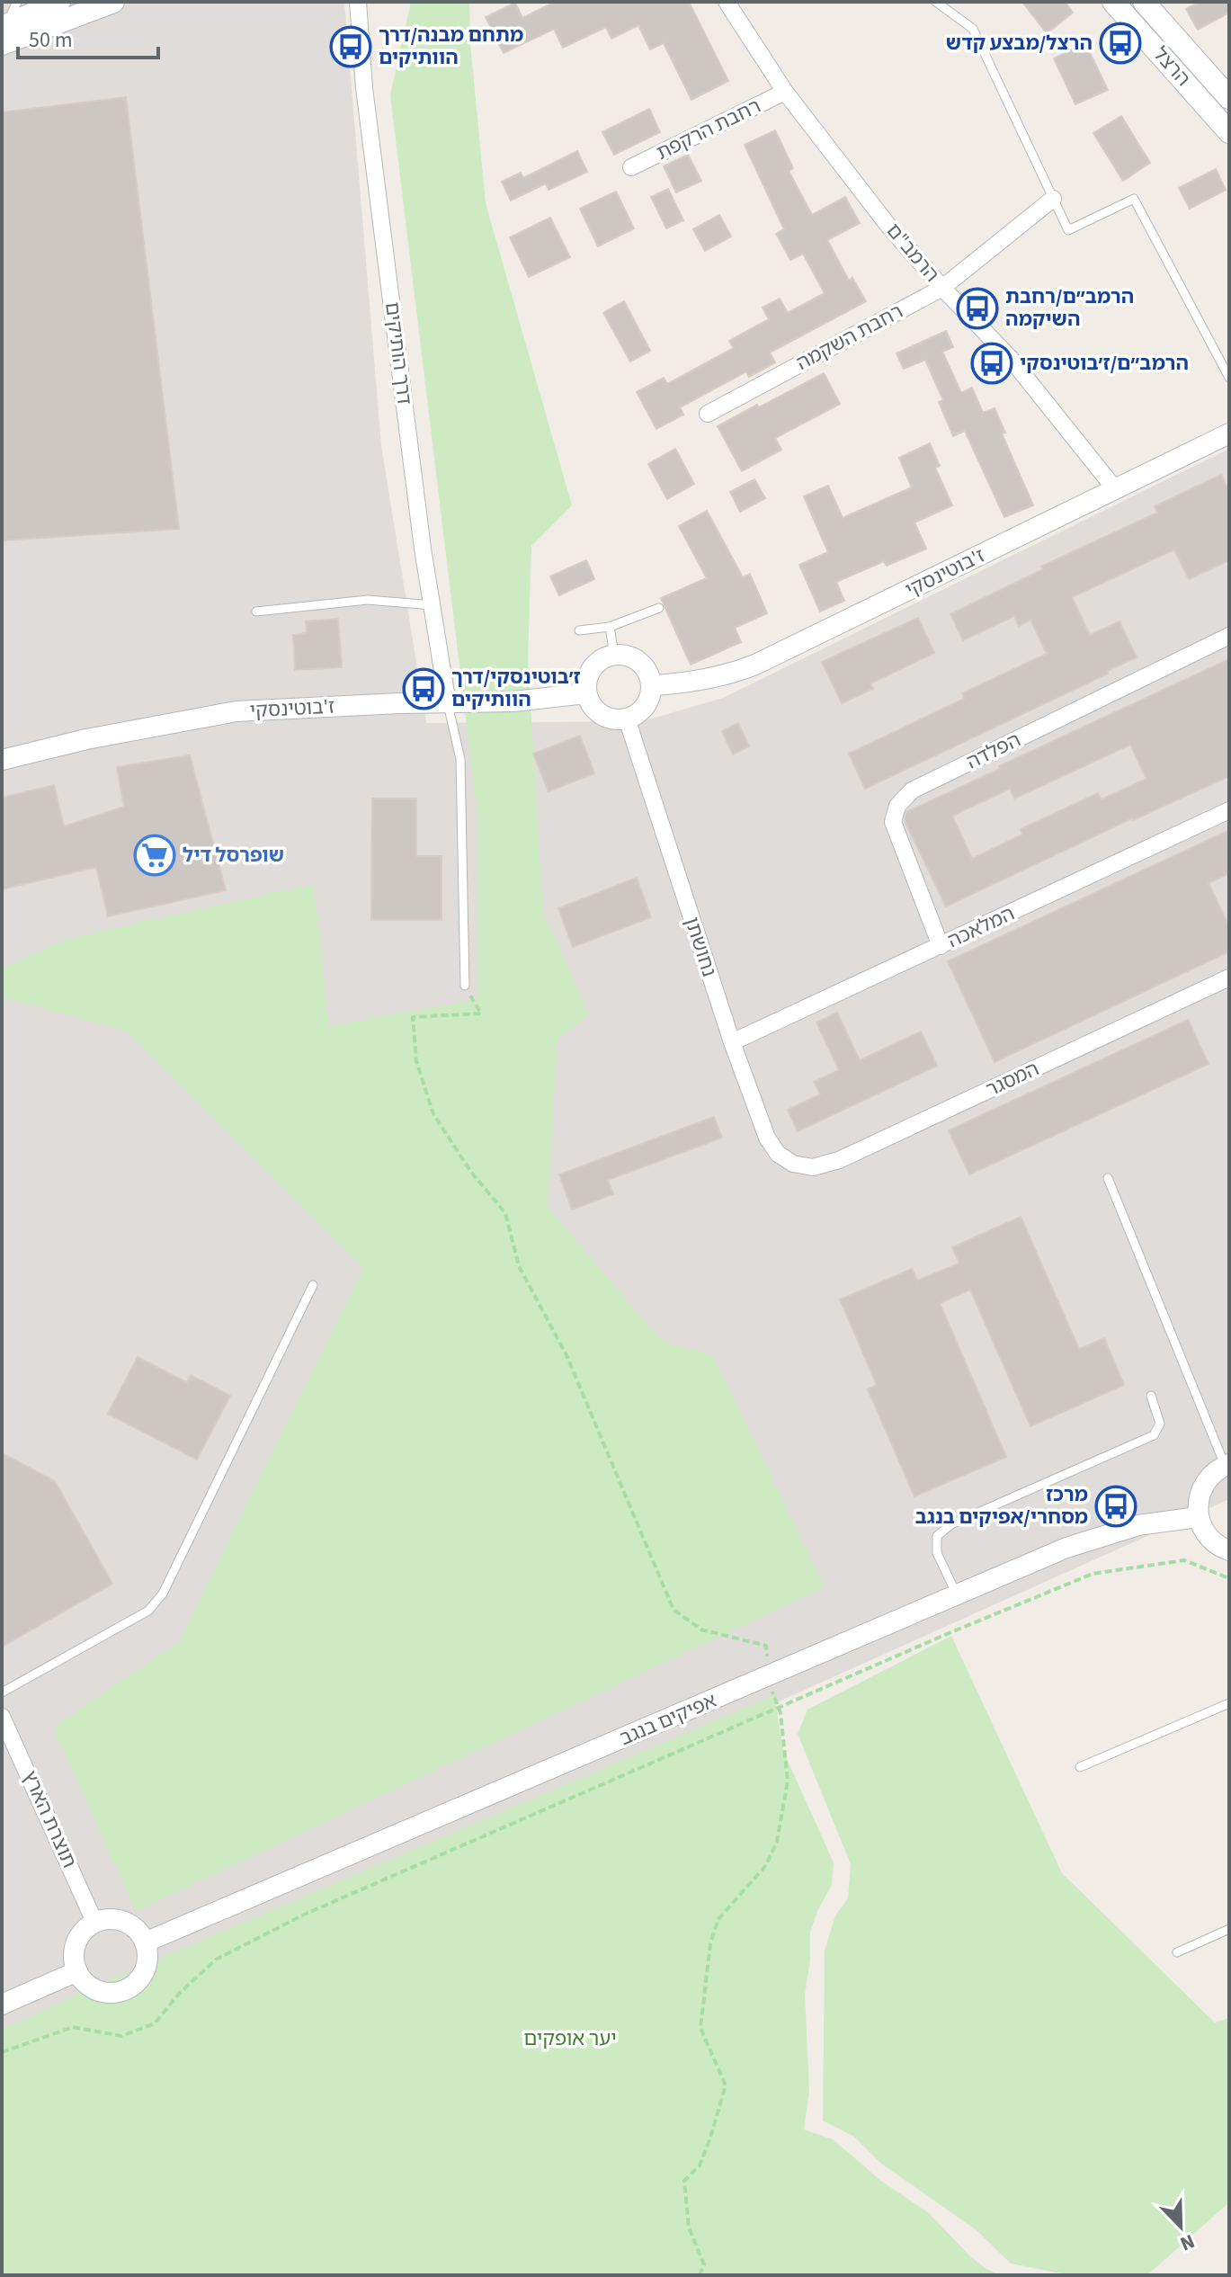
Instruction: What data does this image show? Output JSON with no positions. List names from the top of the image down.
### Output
{
  "streets": {
    "main road": ["הרצל"],
    "street": [
      "רחבת הרקפת",
      "הרמב\"ם",
      "רחבת השקמה",
      "דרך הותיקים",
      "ז'בוטינסקי",
      "הפלדה",
      "המלאכה",
      "נחושתן",
      "המסגר",
      "אפיקים בנגב",
      "תוצרת הארץ"
    ]
  },
  "crossings": [
    ["רחבת הרקפת", "הרמב\"ם"],
    ["הרמב\"ם", "רחבת השקמה"],
    ["הרמב\"ם", "ז'בוטינסקי"],
    ["דרך הותיקים", "ז'בוטינסקי"],
    ["ז'בוטינסקי", "נחושתן"],
    ["הפלדה", "המלאכה"],
    ["המלאכה", "נחושתן"],
    ["נחושתן", "המסגר"],
    ["אפיקים בנגב", "תוצרת הארץ"]
  ],
  "parks": ["יער אופקים"],
  "places": {
    "bus stop": [
      "הרצל/מבצע קדש",
      "מתחם מבנה/דרך הוותיקים",
      "הרמב״ם/רחבת השיקמה",
      "הרמב״ם/ז׳בוטינסקי",
      "ז׳בוטינסקי/דרך הוותיקים",
      "מרכז מסחרי/אפיקים בנגב"
    ],
    "supermarket": ["שופרסל דיל"]
  },
  "scale_bar": "50 m",
  "north": "bottom right"
}
